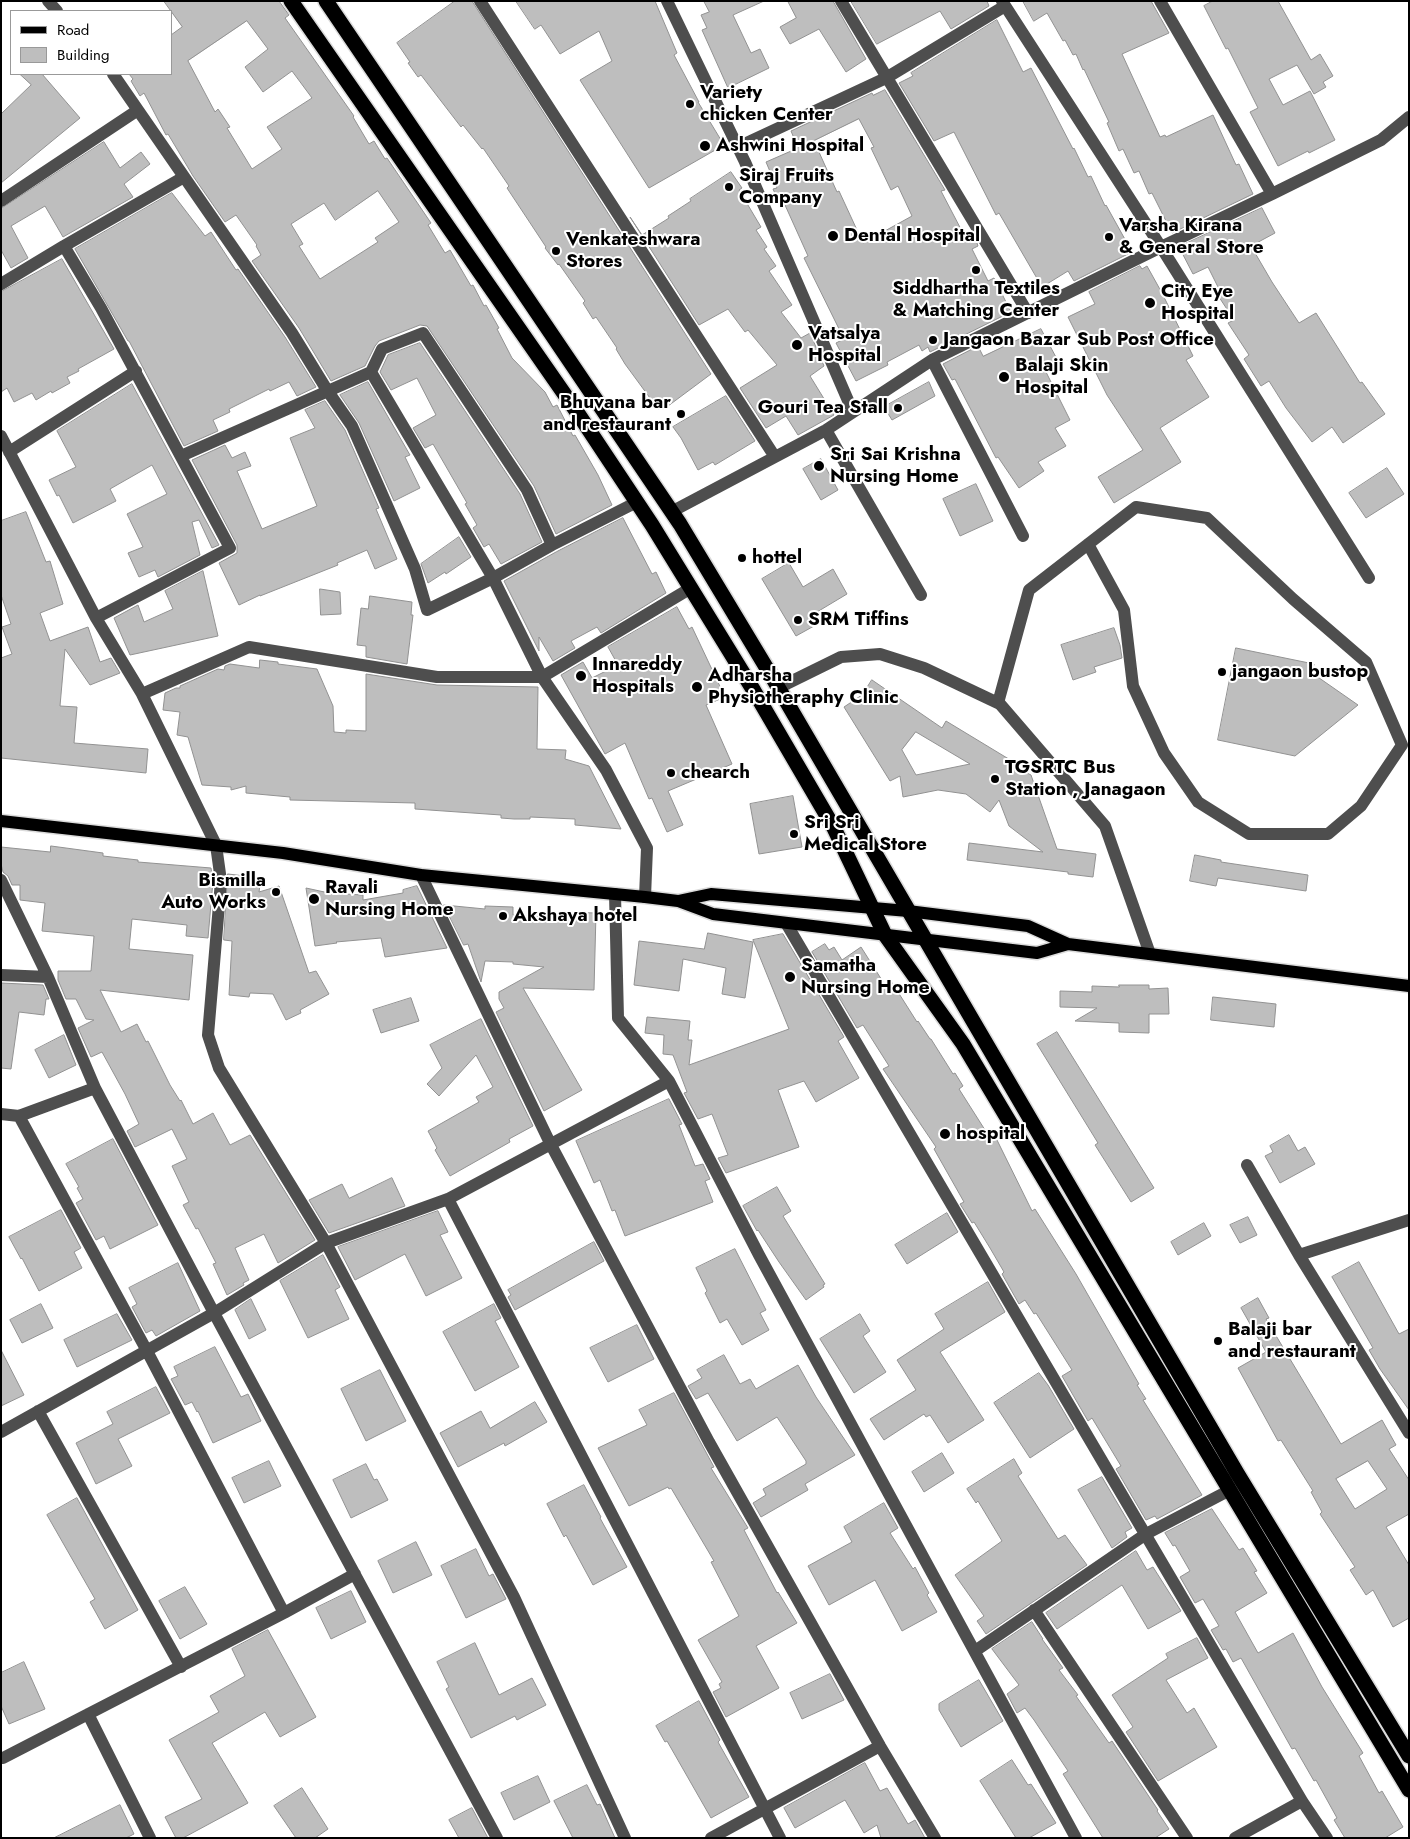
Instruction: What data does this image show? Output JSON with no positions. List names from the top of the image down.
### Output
{
  "places": [
    "Variety chicken Center",
    "Ashwini Hospital",
    "Siraj Fruits Company",
    "Dental Hospital",
    "Varsha Kirana & General Store",
    "Venkateshwara Stores",
    "Siddhartha Textiles & Matching Center",
    "City Eye Hospital",
    "Jangaon Bazar Sub Post Office",
    "Vatsalya Hospital",
    "Balaji Skin Hospital",
    "Gouri Tea Stall",
    "Bhuvana bar and restaurant",
    "Sri Sai Krishna Nursing Home",
    "hottel",
    "SRM Tiffins",
    "jangaon bustop",
    "Innareddy Hospitals",
    "Adharsha Physiotheraphy Clinic",
    "chearch",
    "TGSRTC Bus Station , Janagaon",
    "Sri Sri Medical Store",
    "Bismilla Auto Works",
    "Ravali Nursing Home",
    "Akshaya hotel",
    "Samatha Nursing Home",
    "hospital",
    "Balaji bar and restaurant"
  ],
  "legend": ["Road", "Building"]
}
